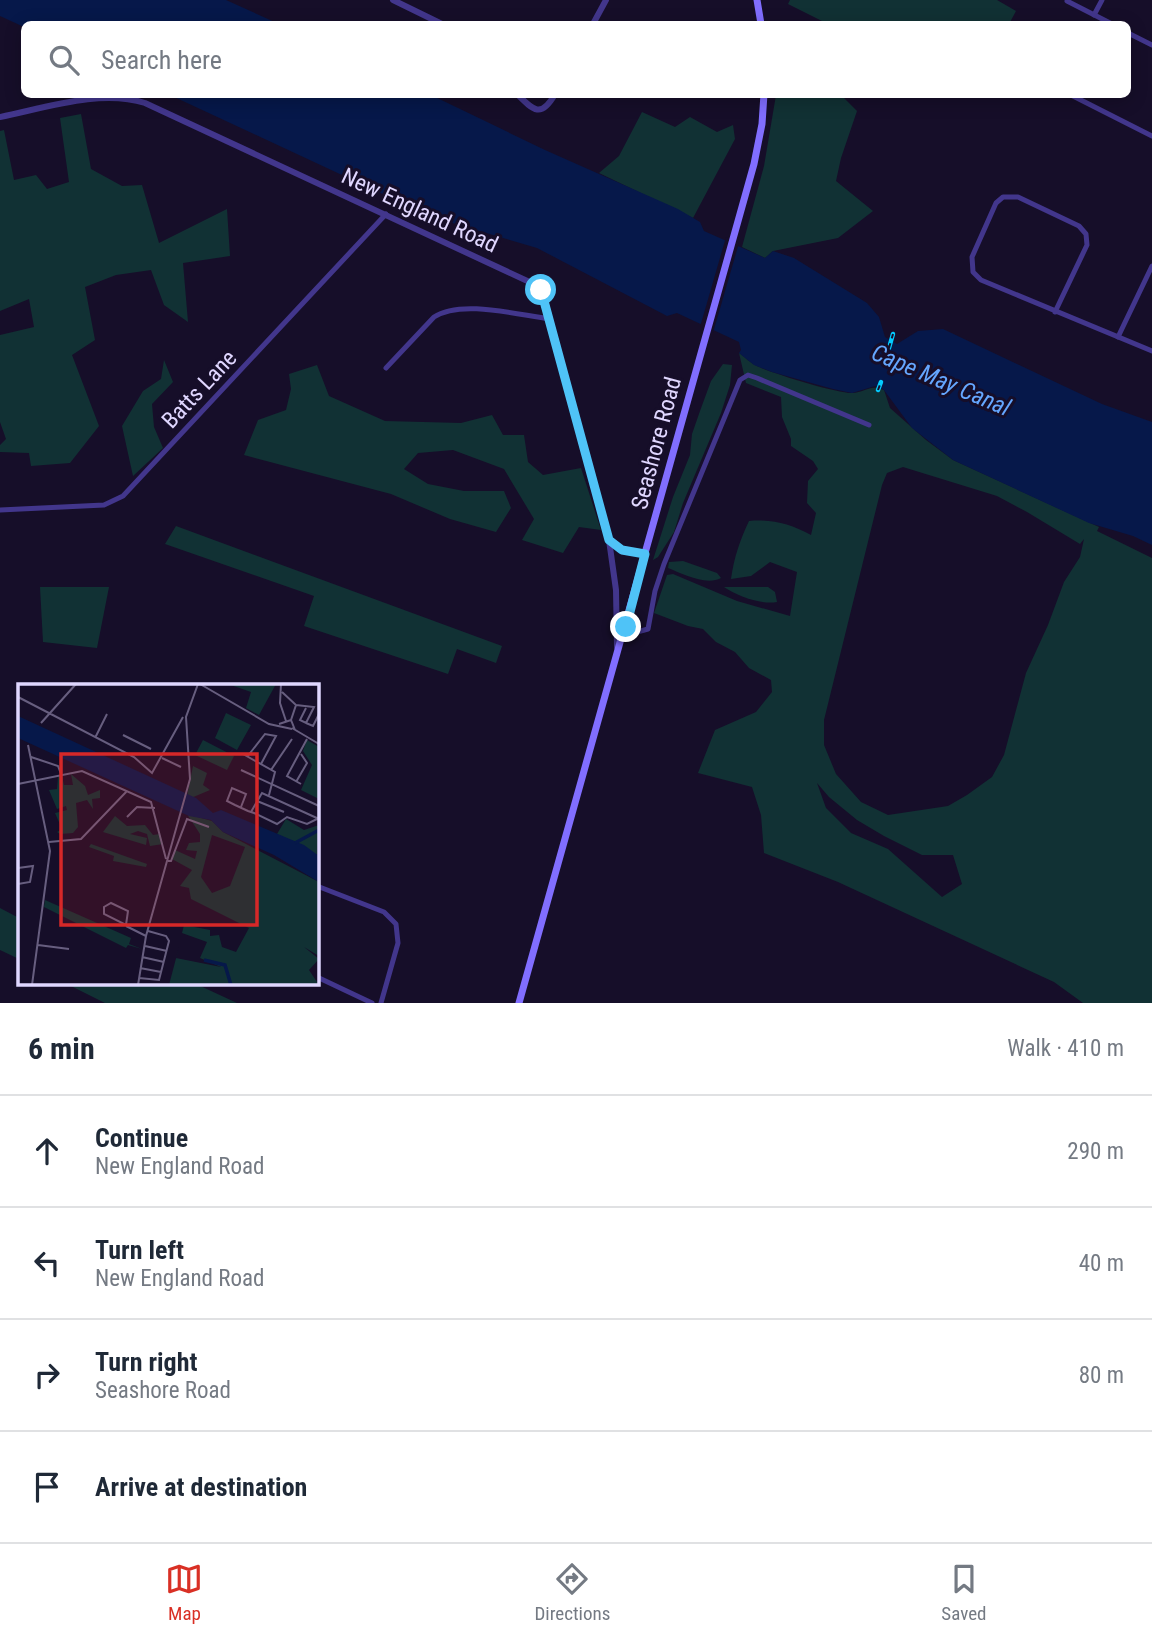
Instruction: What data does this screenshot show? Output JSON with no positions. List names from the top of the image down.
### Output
{
  "streets": {
    "main road": ["Seashore Road"],
    "street": ["New England Road", "Batts Lane"]
  },
  "crossings": [
    ["New England Road", "Batts Lane"],
    ["New England Road", "Seashore Road"]
  ],
  "water": ["Cape May Canal"],
  "page": {
    "search": "Search here",
    "heading": ["6 min", "Walk · 410 m"],
    "list": [
      ["Continue", "New England Road", "290 m"],
      ["Turn left", "New England Road", "40 m"],
      ["Turn right", "Seashore Road", "80 m"],
      "Arrive at destination"
    ],
    "nav": ["Map", "Directions", "Saved"]
  }
}
